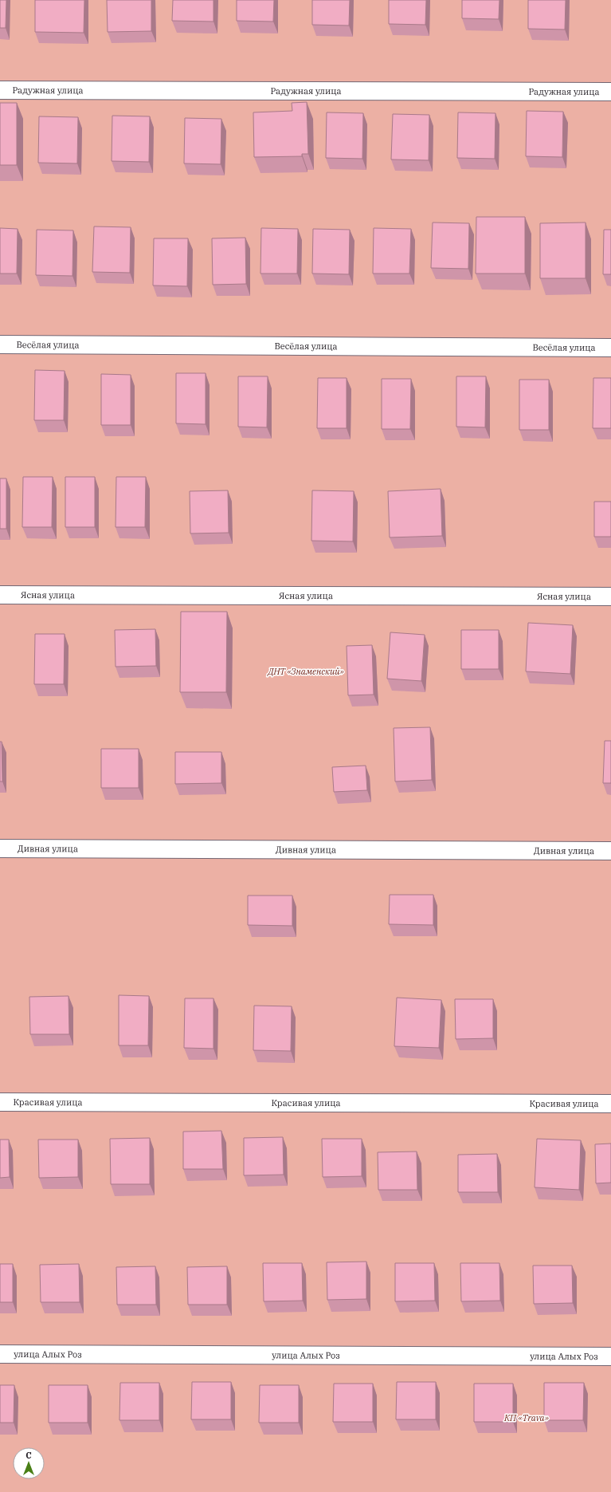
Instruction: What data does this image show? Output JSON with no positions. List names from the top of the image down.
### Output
{
  "streets": {
    "street": [
      "Радужная улица",
      "Весёлая улица",
      "Ясная улица",
      "Дивная улица",
      "Красивая улица",
      "улица Алых Роз"
    ]
  },
  "parks": ["ДНТ «Знаменский»", "КП «Trava»"],
  "north": "top"
}
